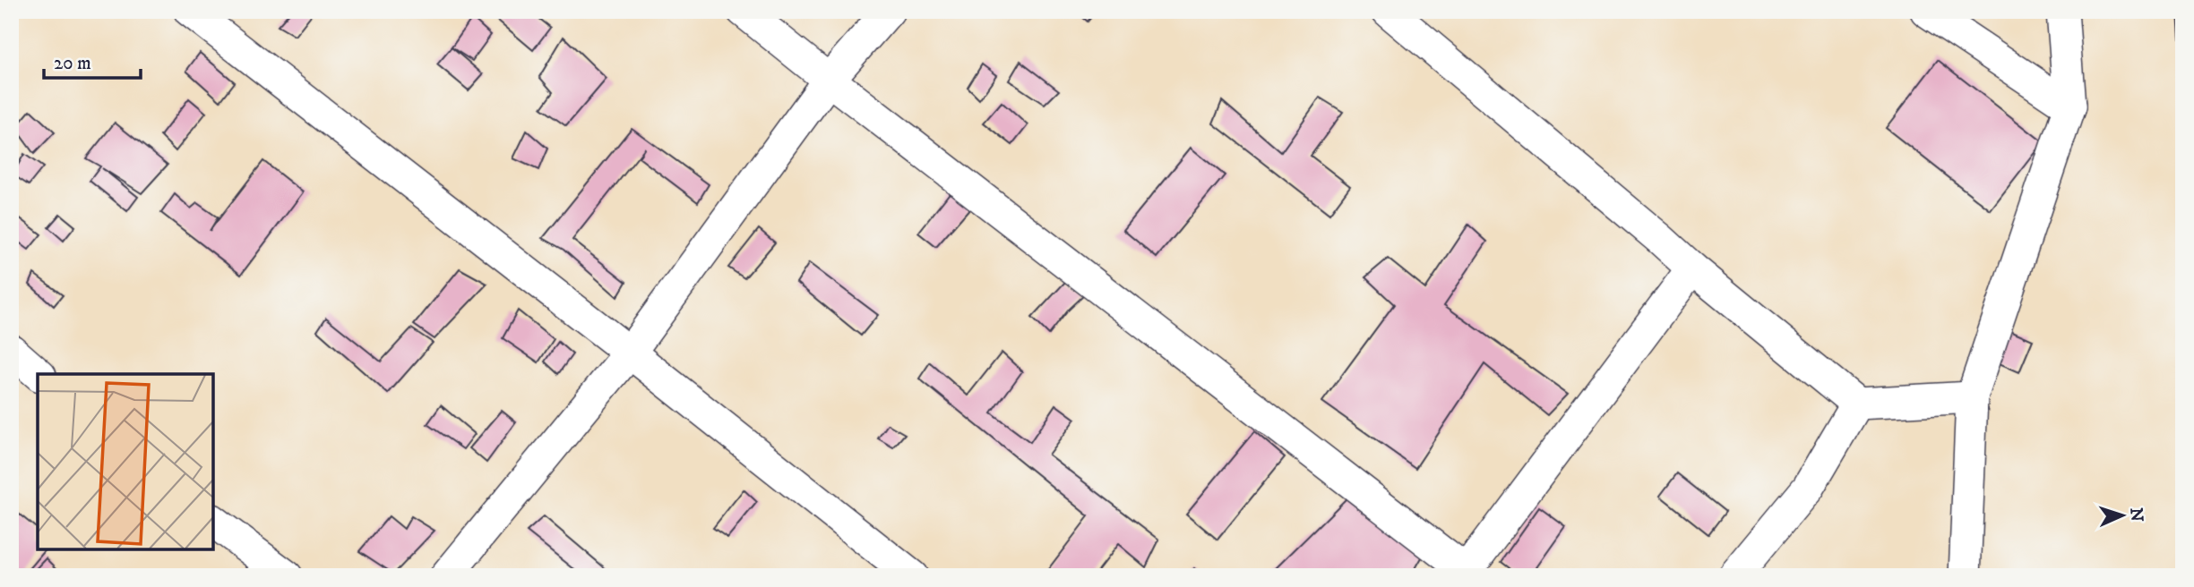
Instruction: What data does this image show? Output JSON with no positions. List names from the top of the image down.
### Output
{
  "scale_bar": "20 m",
  "north": "right"
}
